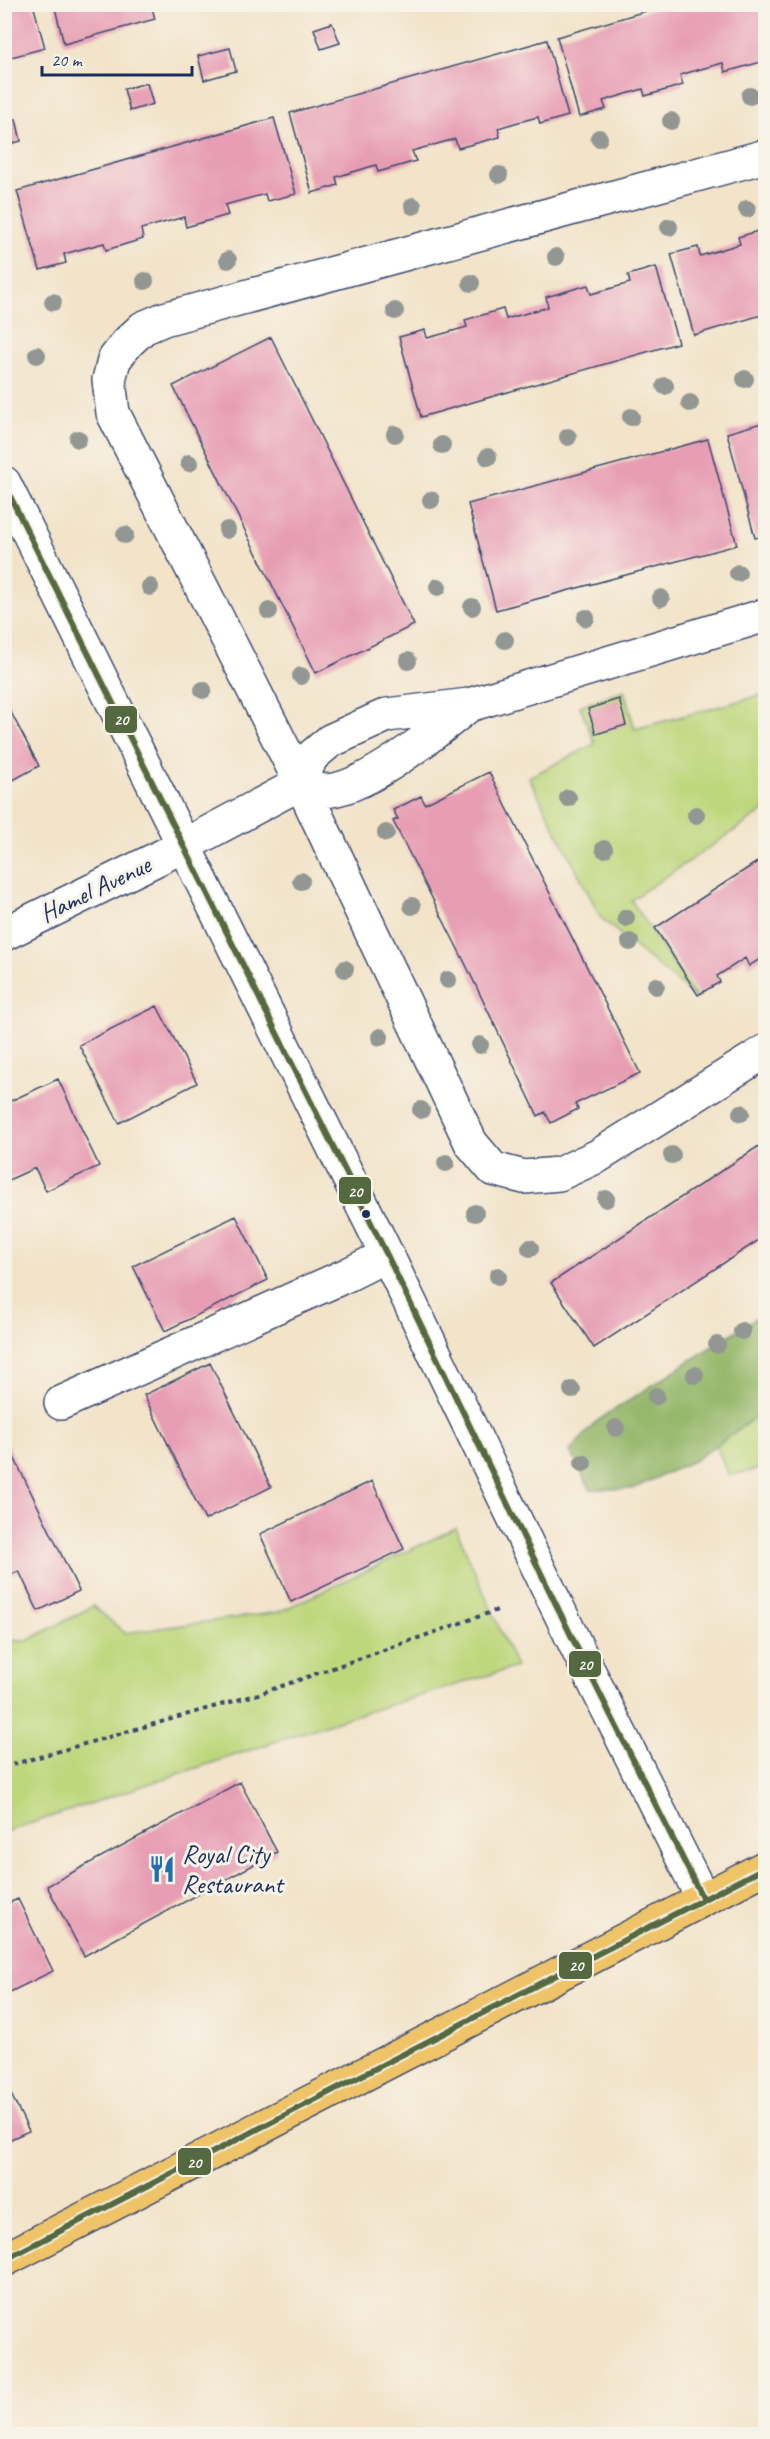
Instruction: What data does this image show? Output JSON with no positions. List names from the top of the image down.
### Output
{
  "streets": {
    "street": ["Hamel Avenue"]
  },
  "places": {
    "restaurant": ["Royal City Restaurant"]
  },
  "lines": ["transit line 20"],
  "scale_bar": "20 m"
}
